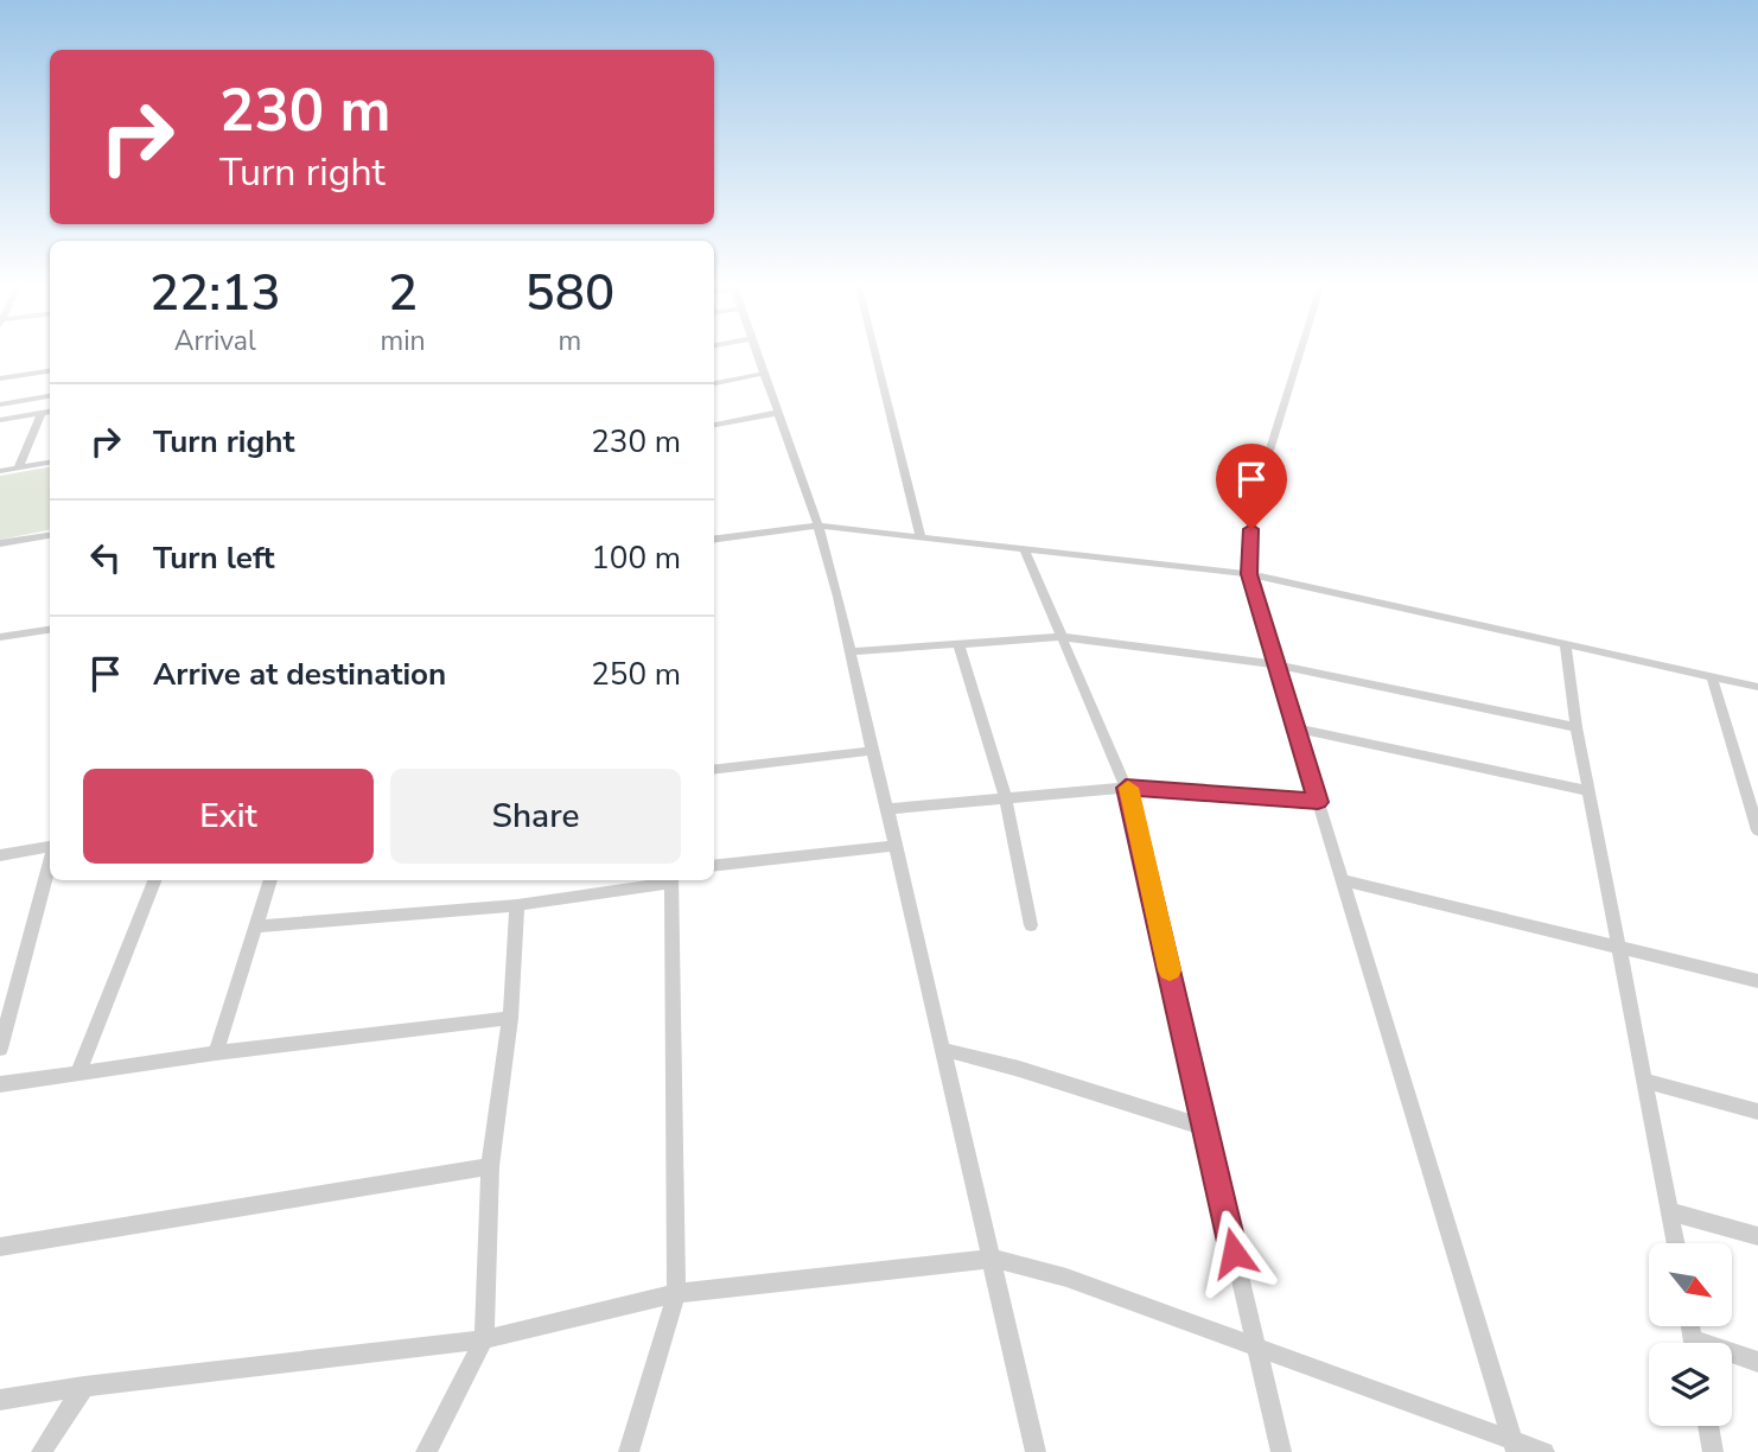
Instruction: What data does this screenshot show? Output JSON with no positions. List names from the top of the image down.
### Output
{
  "north": "bottom right",
  "page": {
    "turn": ["230 m", "Turn right"],
    "eta": [
      "22:13",
      "Arrival",
      "2",
      "min",
      "580",
      "m"
    ],
    "list": [
      {
        "name": "Turn right",
        "value": "230 m"
      },
      {
        "name": "Turn left",
        "value": "100 m"
      },
      {
        "name": "Arrive at destination",
        "value": "250 m"
      }
    ],
    "buttons": ["Exit", "Share"]
  }
}
